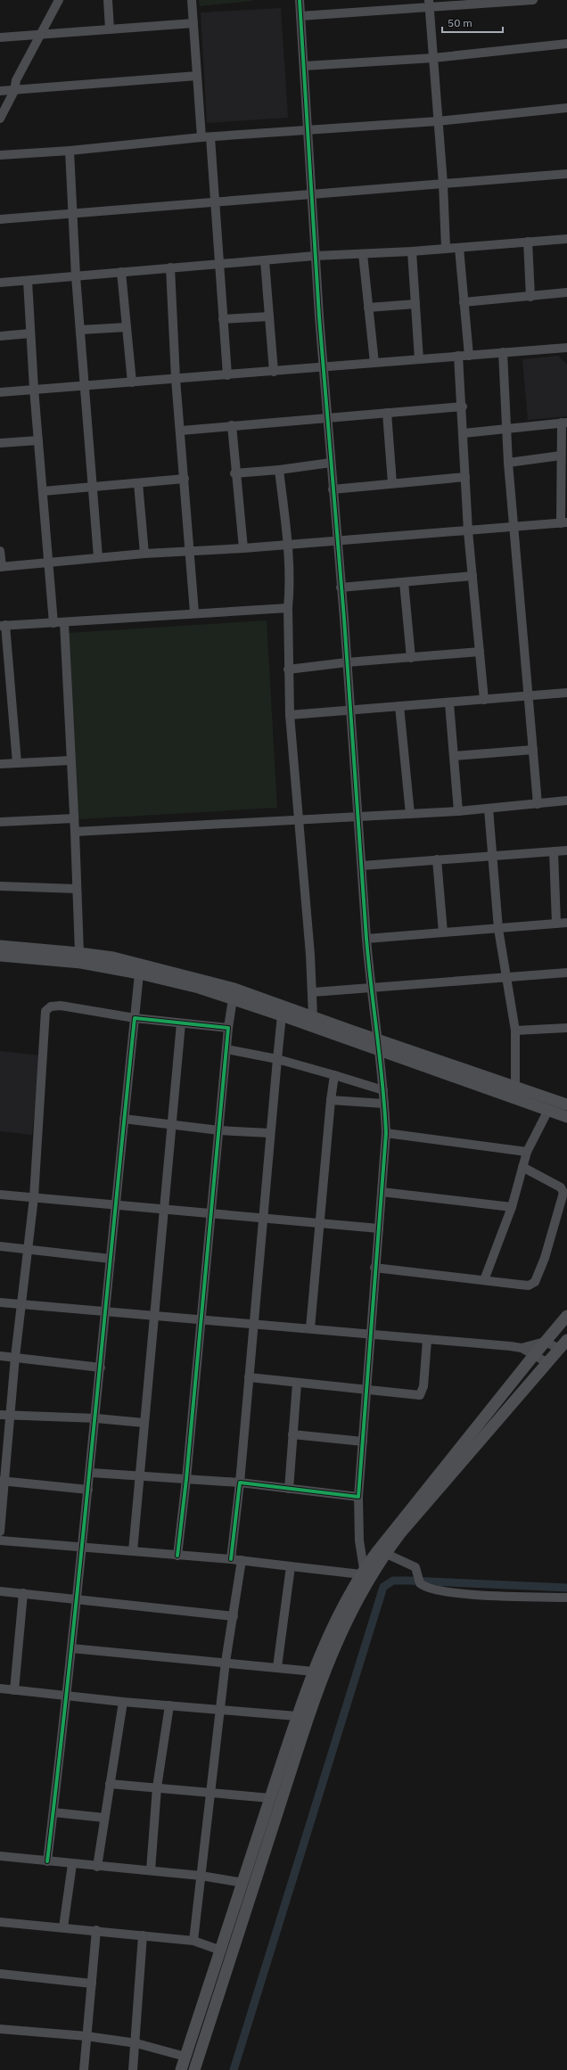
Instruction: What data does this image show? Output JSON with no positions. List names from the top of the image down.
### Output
{
  "scale_bar": "50 m"
}
